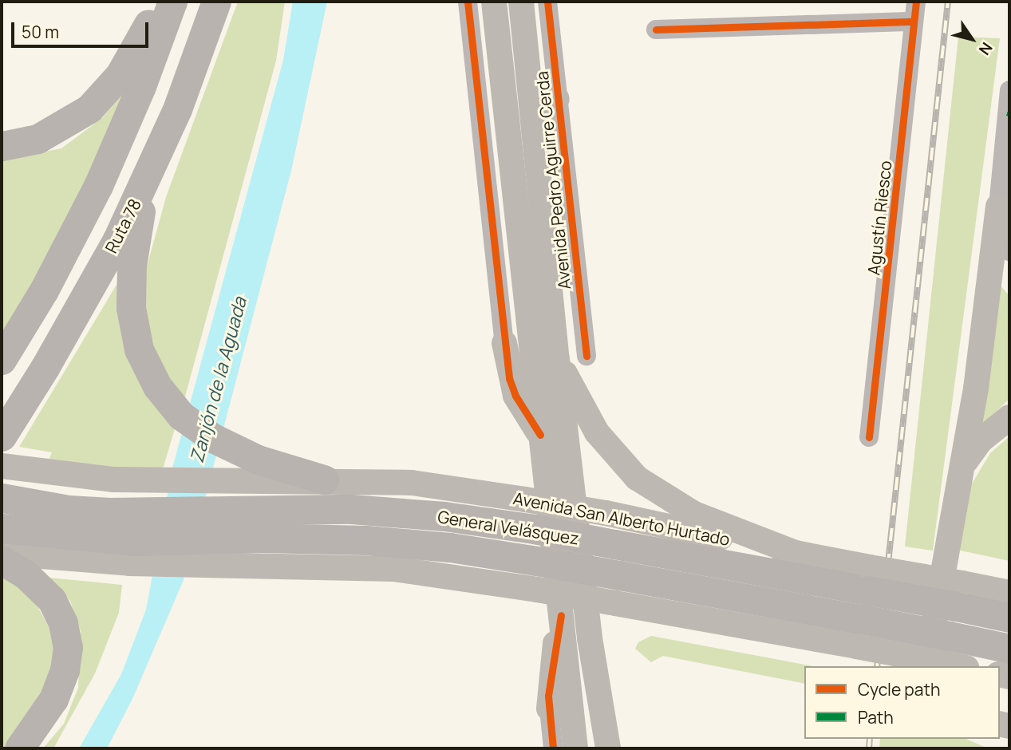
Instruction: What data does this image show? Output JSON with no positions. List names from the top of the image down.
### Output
{
  "streets": {
    "highway": ["Ruta 78", "General Velásquez"],
    "main road": ["Avenida Pedro Aguirre Cerda", "Avenida San Alberto Hurtado"],
    "street": ["Agustín Riesco"]
  },
  "crossings": [
    ["Avenida San Alberto Hurtado", "General Velásquez"]
  ],
  "water": ["Zanjón de la Aguada"],
  "legend": ["Cycle path", "Path"],
  "scale_bar": "50 m",
  "north": "bottom right"
}
